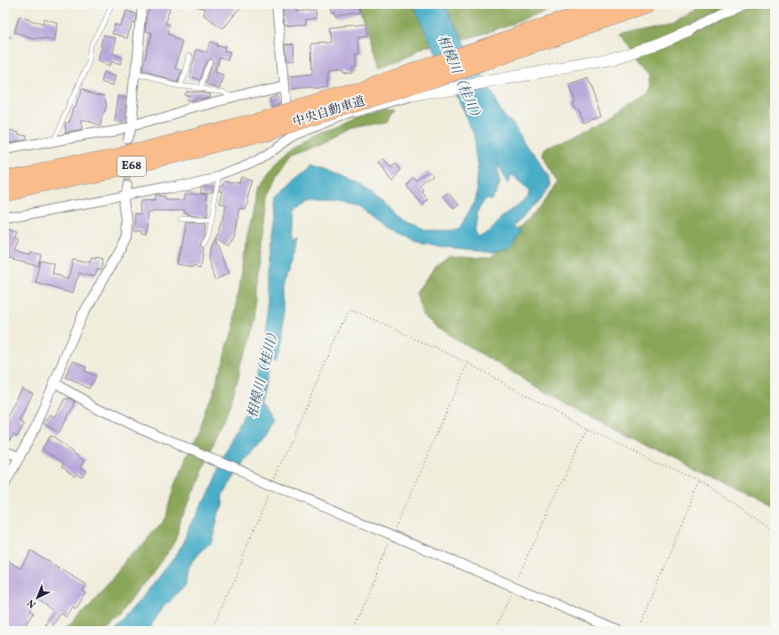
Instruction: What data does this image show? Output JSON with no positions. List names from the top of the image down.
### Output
{
  "streets": {
    "highway": ["中央自動車道", "E68"]
  },
  "water": ["相模川（桂川）"],
  "north": "bottom left"
}
